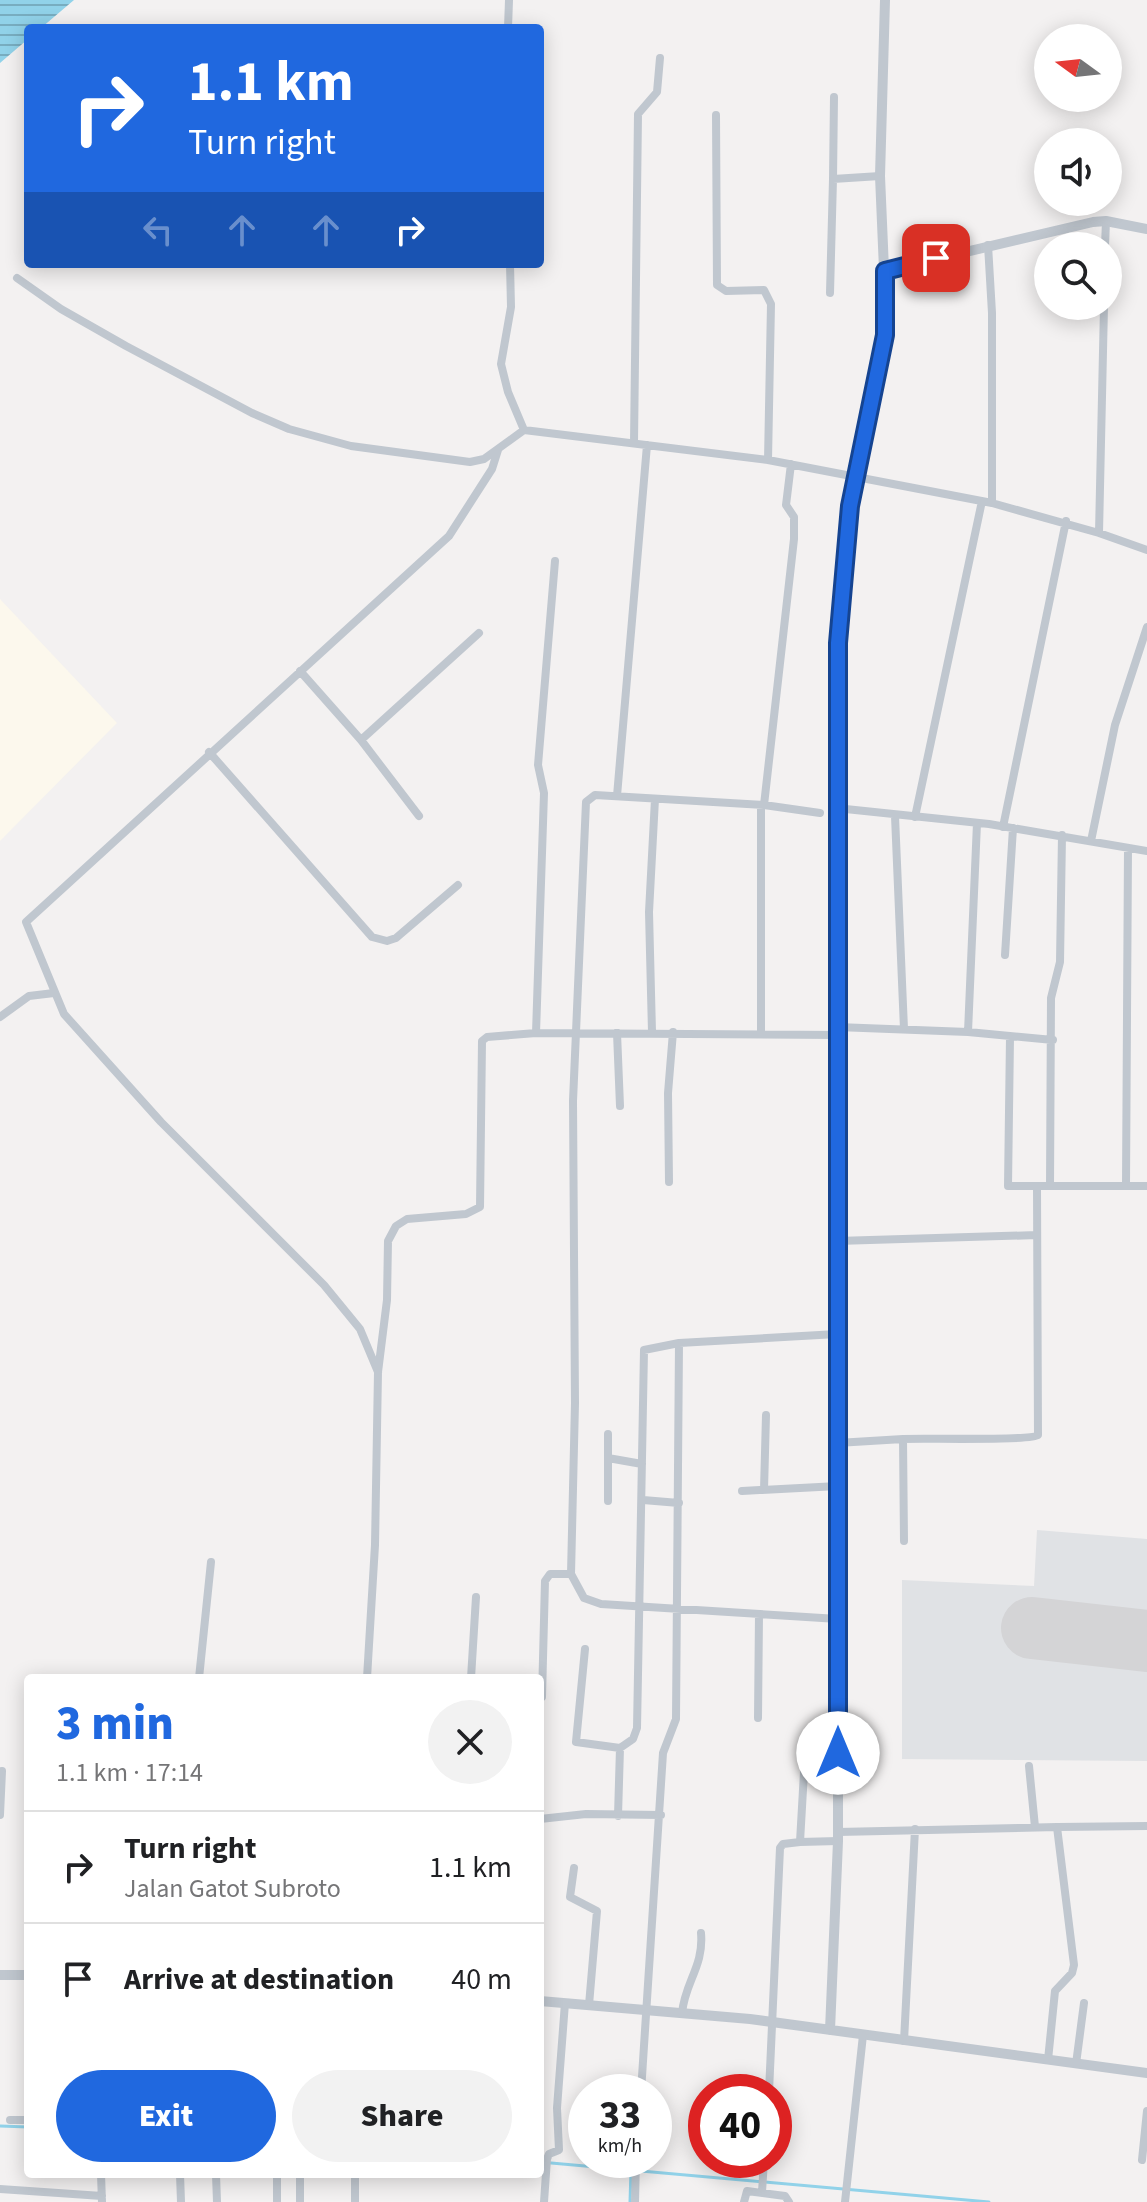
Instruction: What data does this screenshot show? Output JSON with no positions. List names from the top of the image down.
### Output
{
  "north": "left",
  "page": {
    "turn": ["1.1 km", "Turn right"],
    "heading": ["3 min", "1.1 km · 17:14"],
    "list": [
      {
        "name": "Turn right",
        "note": "Jalan Gatot Subroto",
        "value": "1.1 km"
      },
      {
        "name": "Arrive at destination",
        "value": "40 m"
      }
    ],
    "buttons": ["Exit", "Share"],
    "speed": "33 km/h",
    "limit": "40"
  }
}
